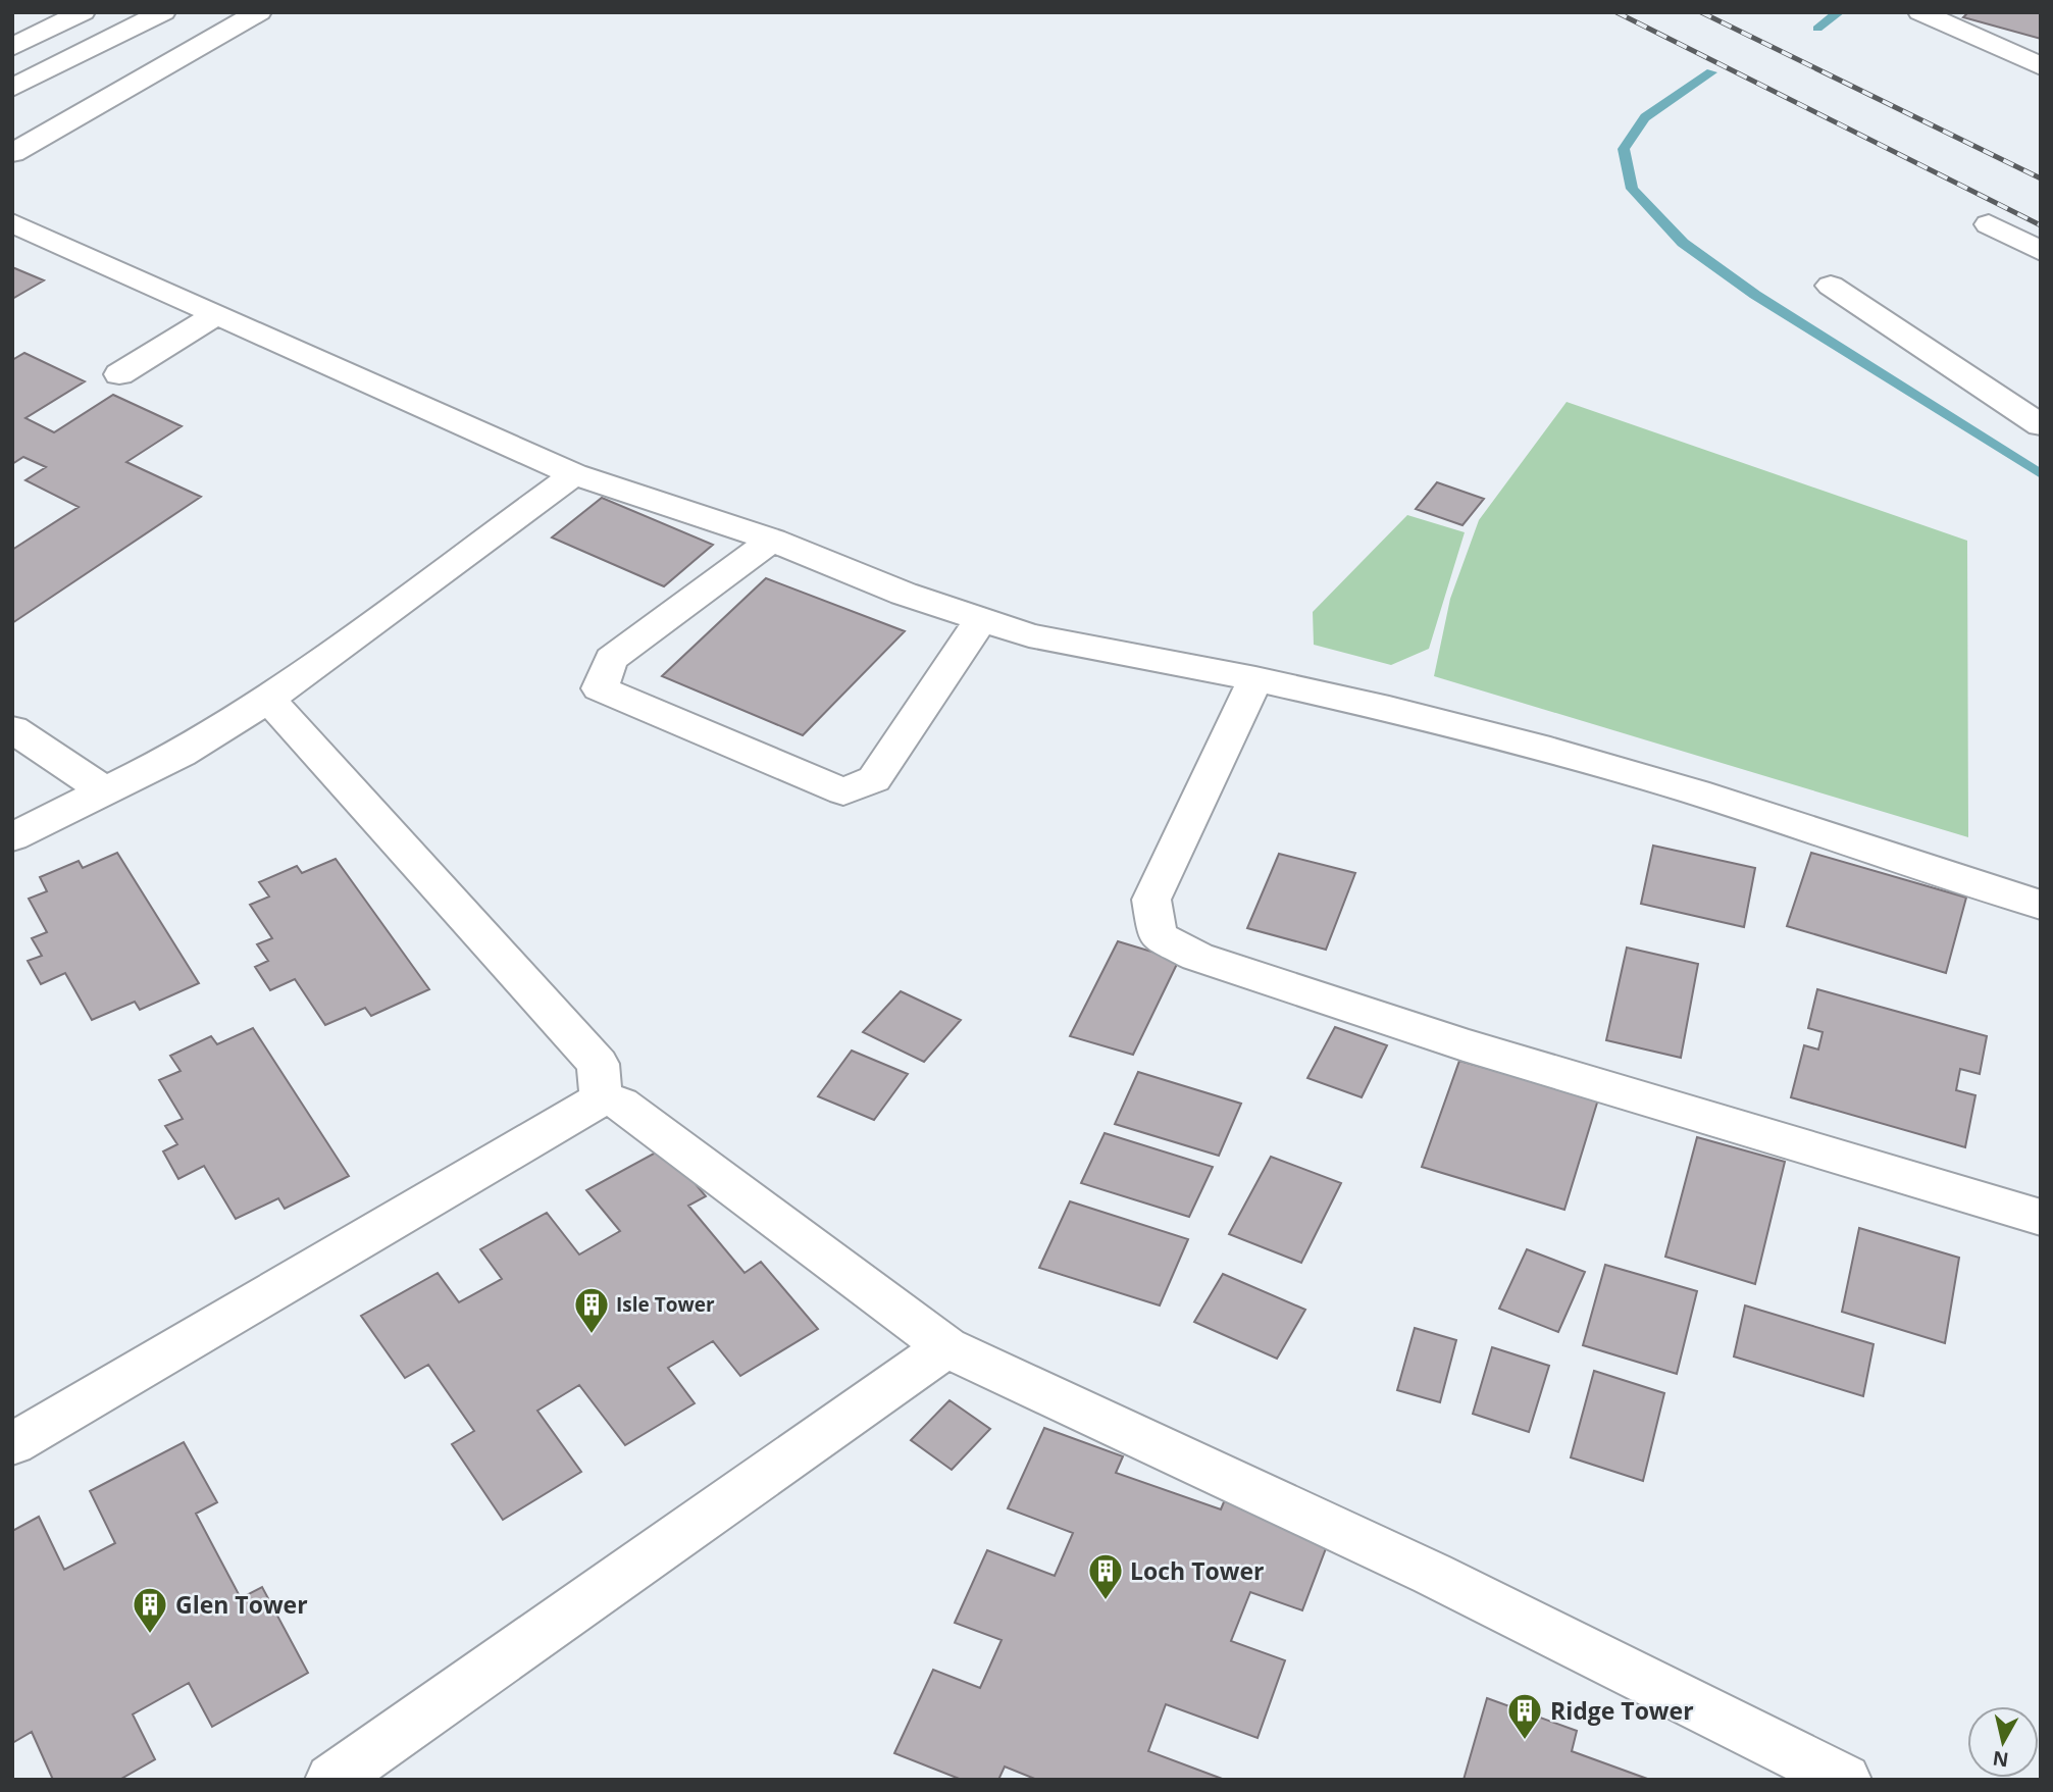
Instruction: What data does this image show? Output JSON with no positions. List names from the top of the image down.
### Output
{
  "places": {
    "building": [
      "Isle Tower",
      "Loch Tower",
      "Glen Tower",
      "Ridge Tower"
    ]
  },
  "north": "bottom"
}
